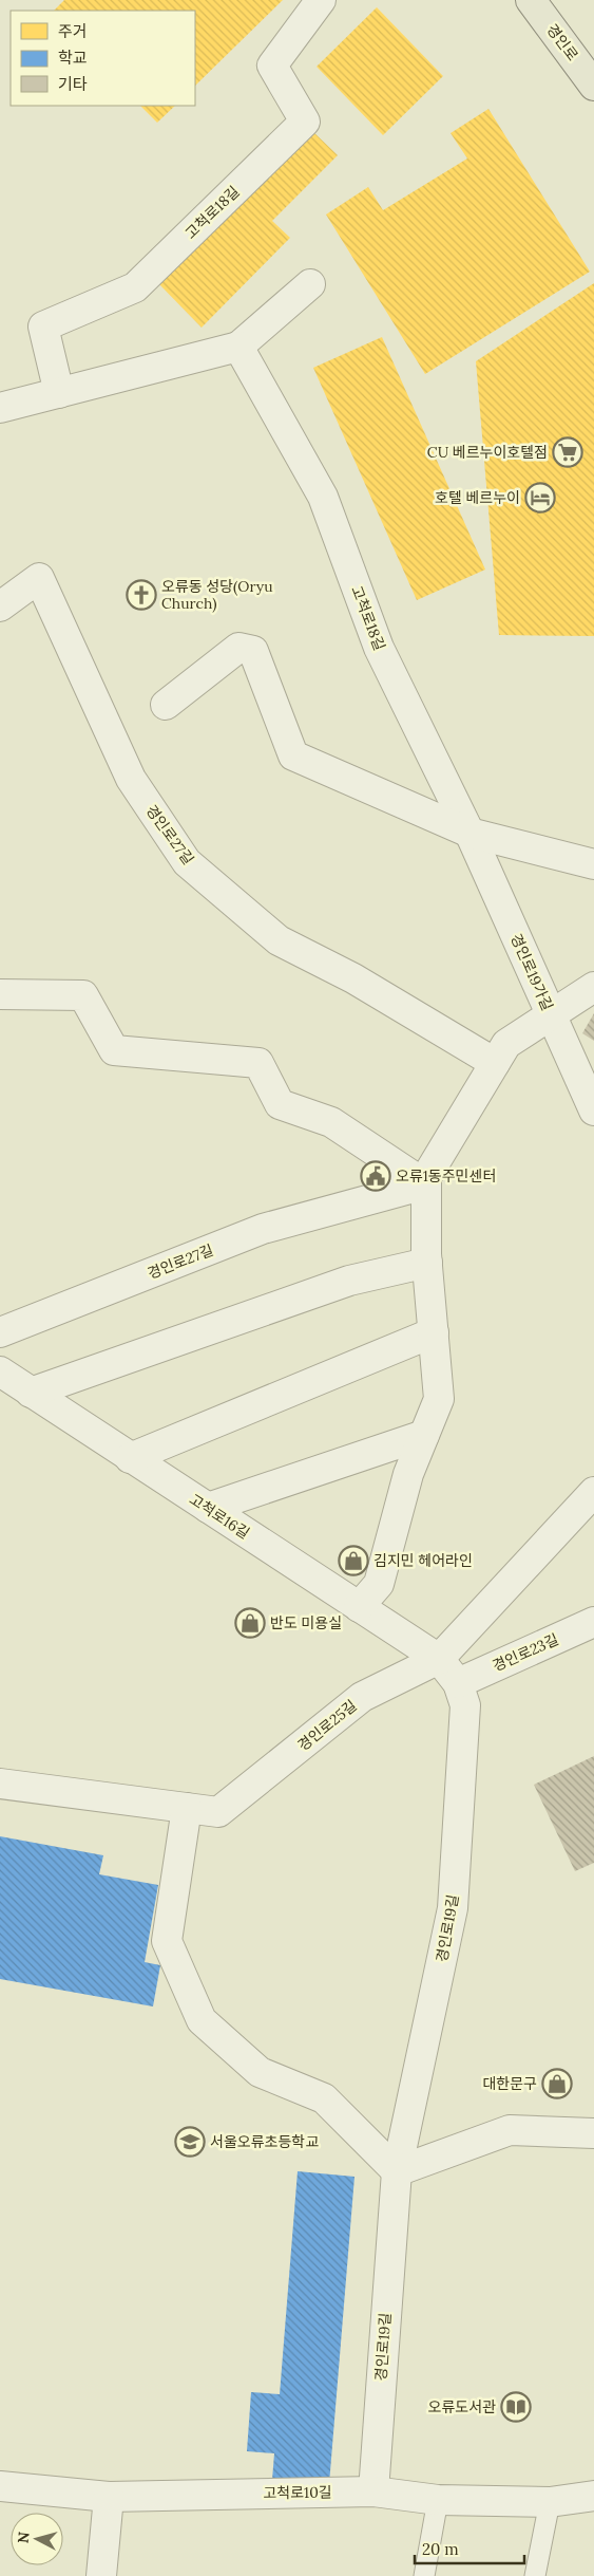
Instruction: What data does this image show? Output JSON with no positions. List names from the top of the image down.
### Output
{
  "streets": {
    "main road": ["경인로"],
    "street": [
      "고척로18길",
      "경인로27길",
      "경인로19가길",
      "고척로16길",
      "경인로23길",
      "경인로25길",
      "경인로19길",
      "고척로10길"
    ]
  },
  "crossings": [
    ["고척로18길", "경인로19가길"],
    ["고척로16길", "경인로23길"],
    ["고척로16길", "경인로25길"],
    ["고척로16길", "경인로19길"],
    ["경인로23길", "경인로19길"],
    ["경인로19길", "고척로10길"]
  ],
  "places": {
    "supermarket": ["CU 베르누이호텔점"],
    "hotel": ["호텔 베르누이"],
    "church": ["오류동 성당(Oryu Church)"],
    "public building": ["오류1동주민센터"],
    "shop": ["김지민 헤어라인", "반도 미용실", "대한문구"],
    "school or university": ["서울오류초등학교"],
    "library": ["오류도서관"]
  },
  "legend": ["주거", "학교", "기타"],
  "scale_bar": "20 m",
  "north": "left"
}
